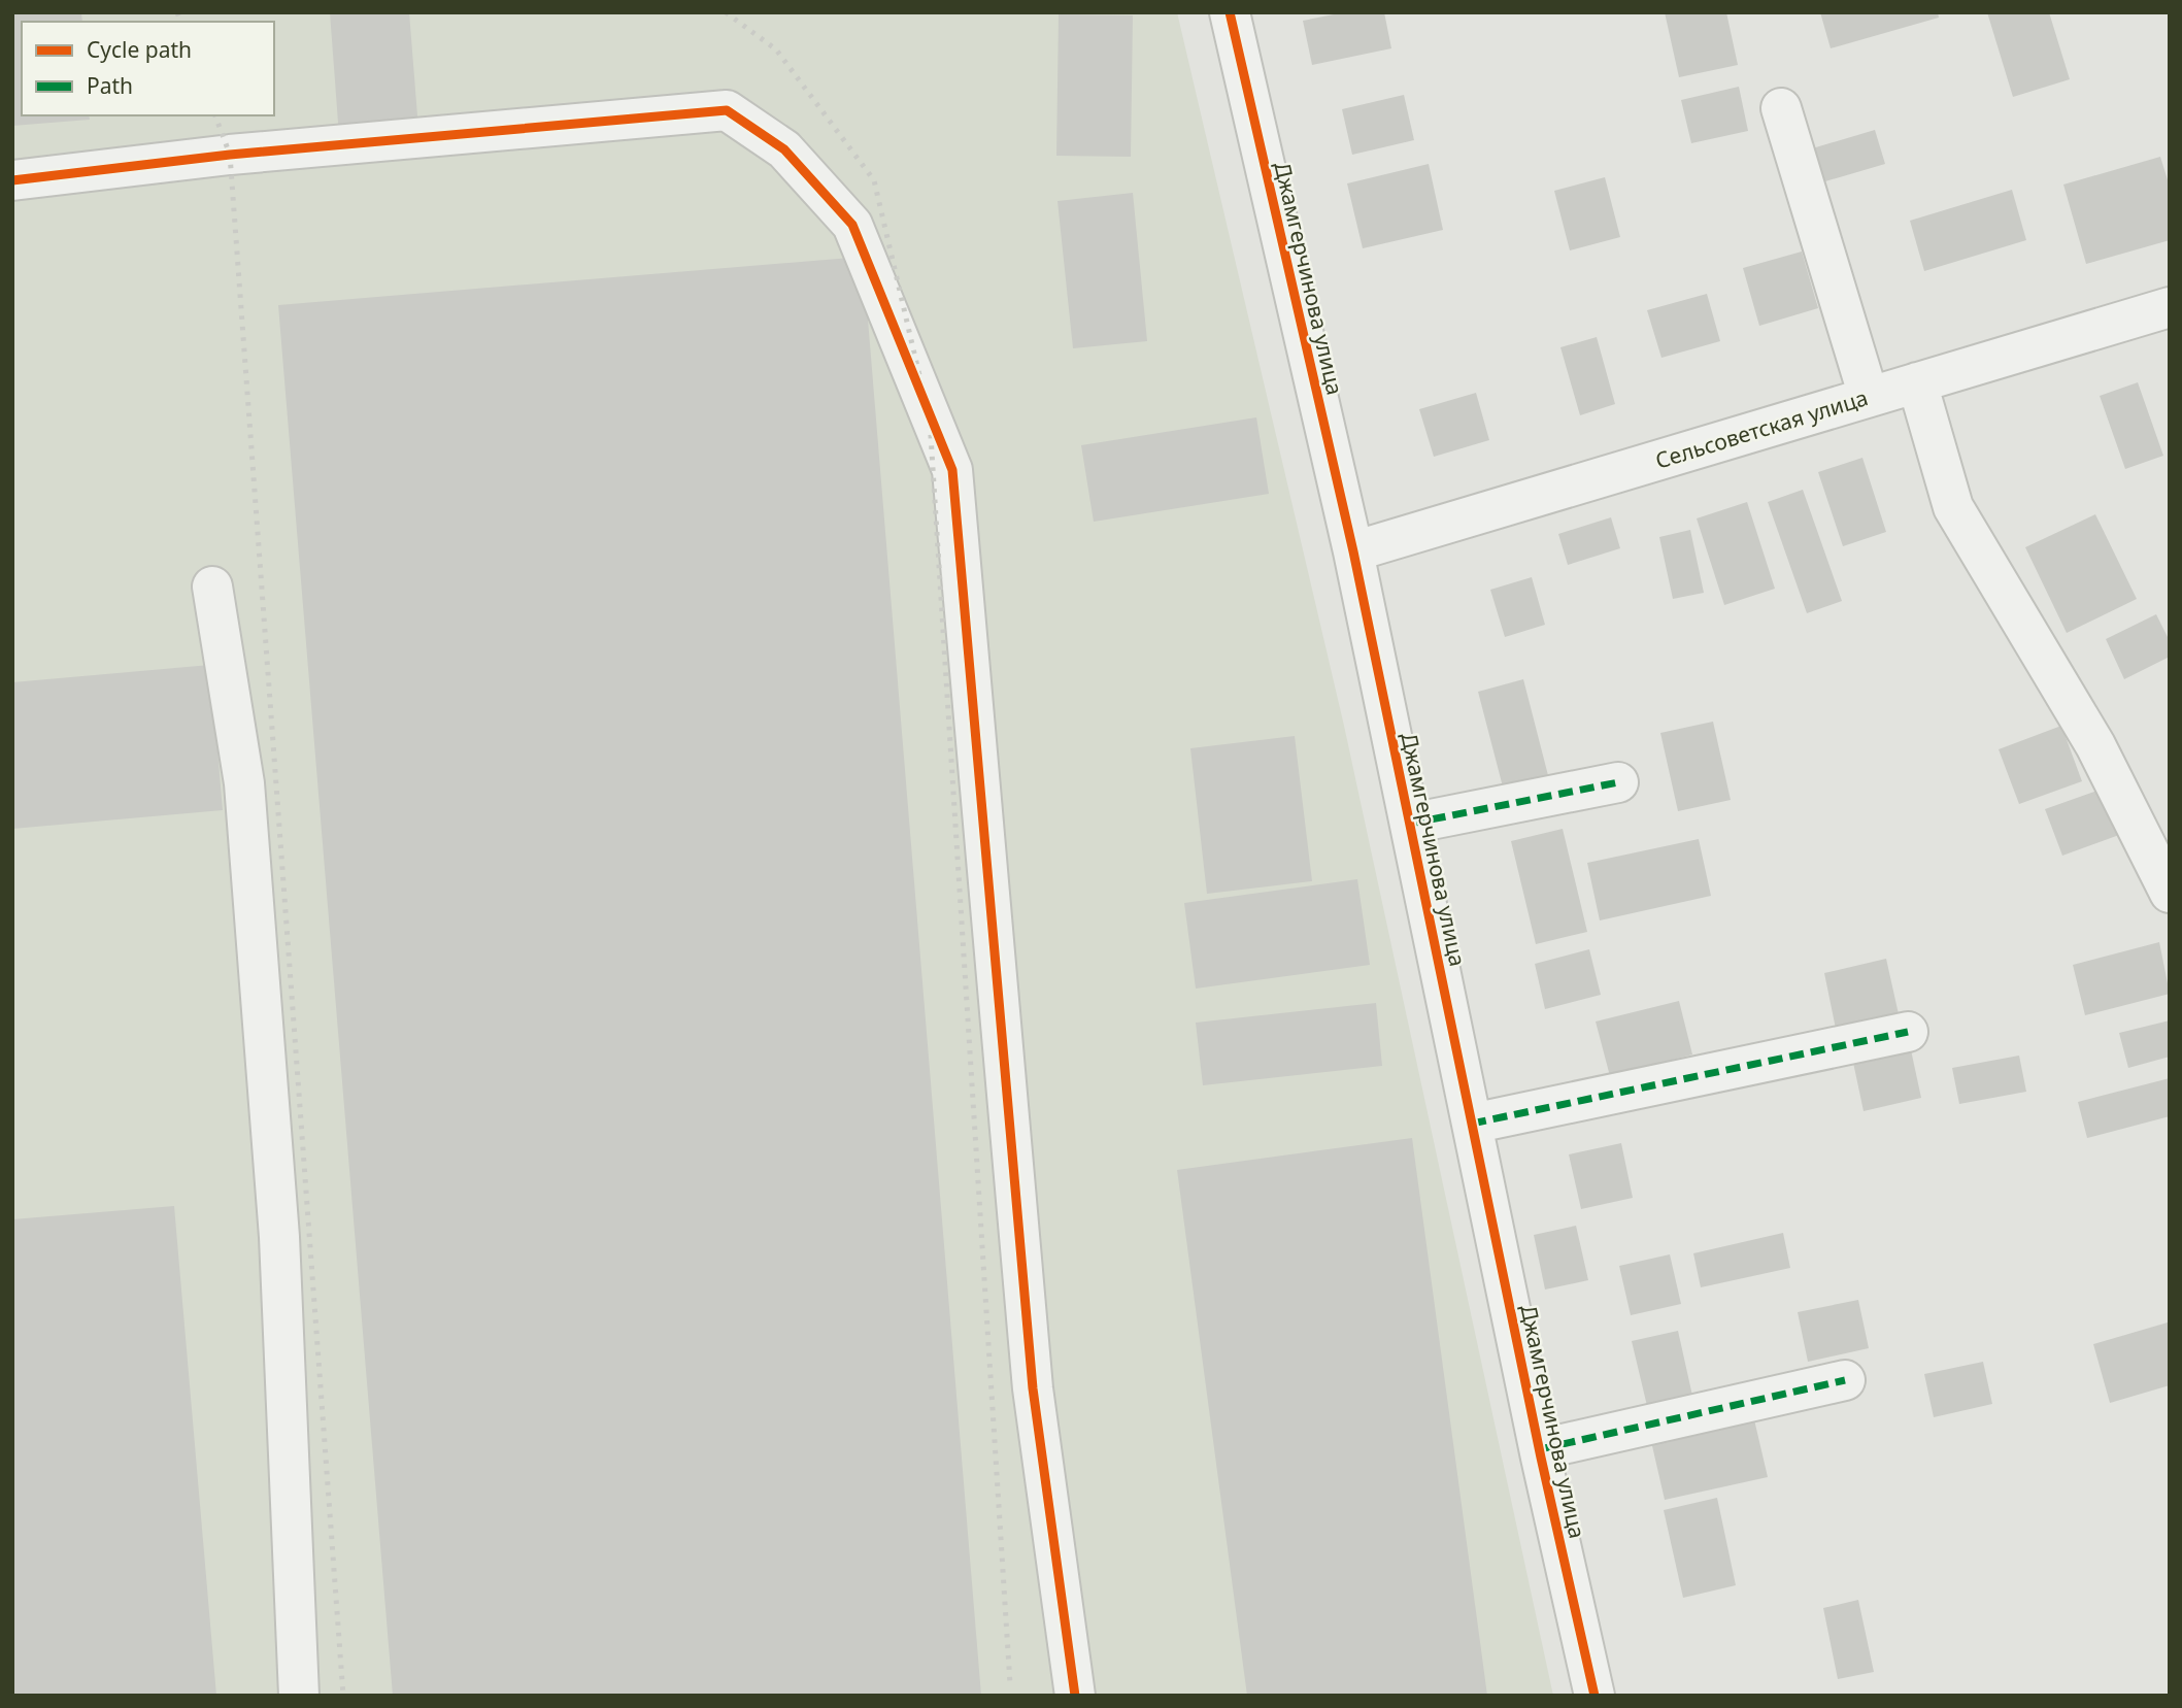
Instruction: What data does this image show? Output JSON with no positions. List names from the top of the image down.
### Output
{
  "streets": {
    "street": ["Джамгерчинова улица", "Сельсоветская улица"]
  },
  "crossings": [
    ["Джамгерчинова улица", "Сельсоветская улица"]
  ],
  "legend": ["Cycle path", "Path"]
}
